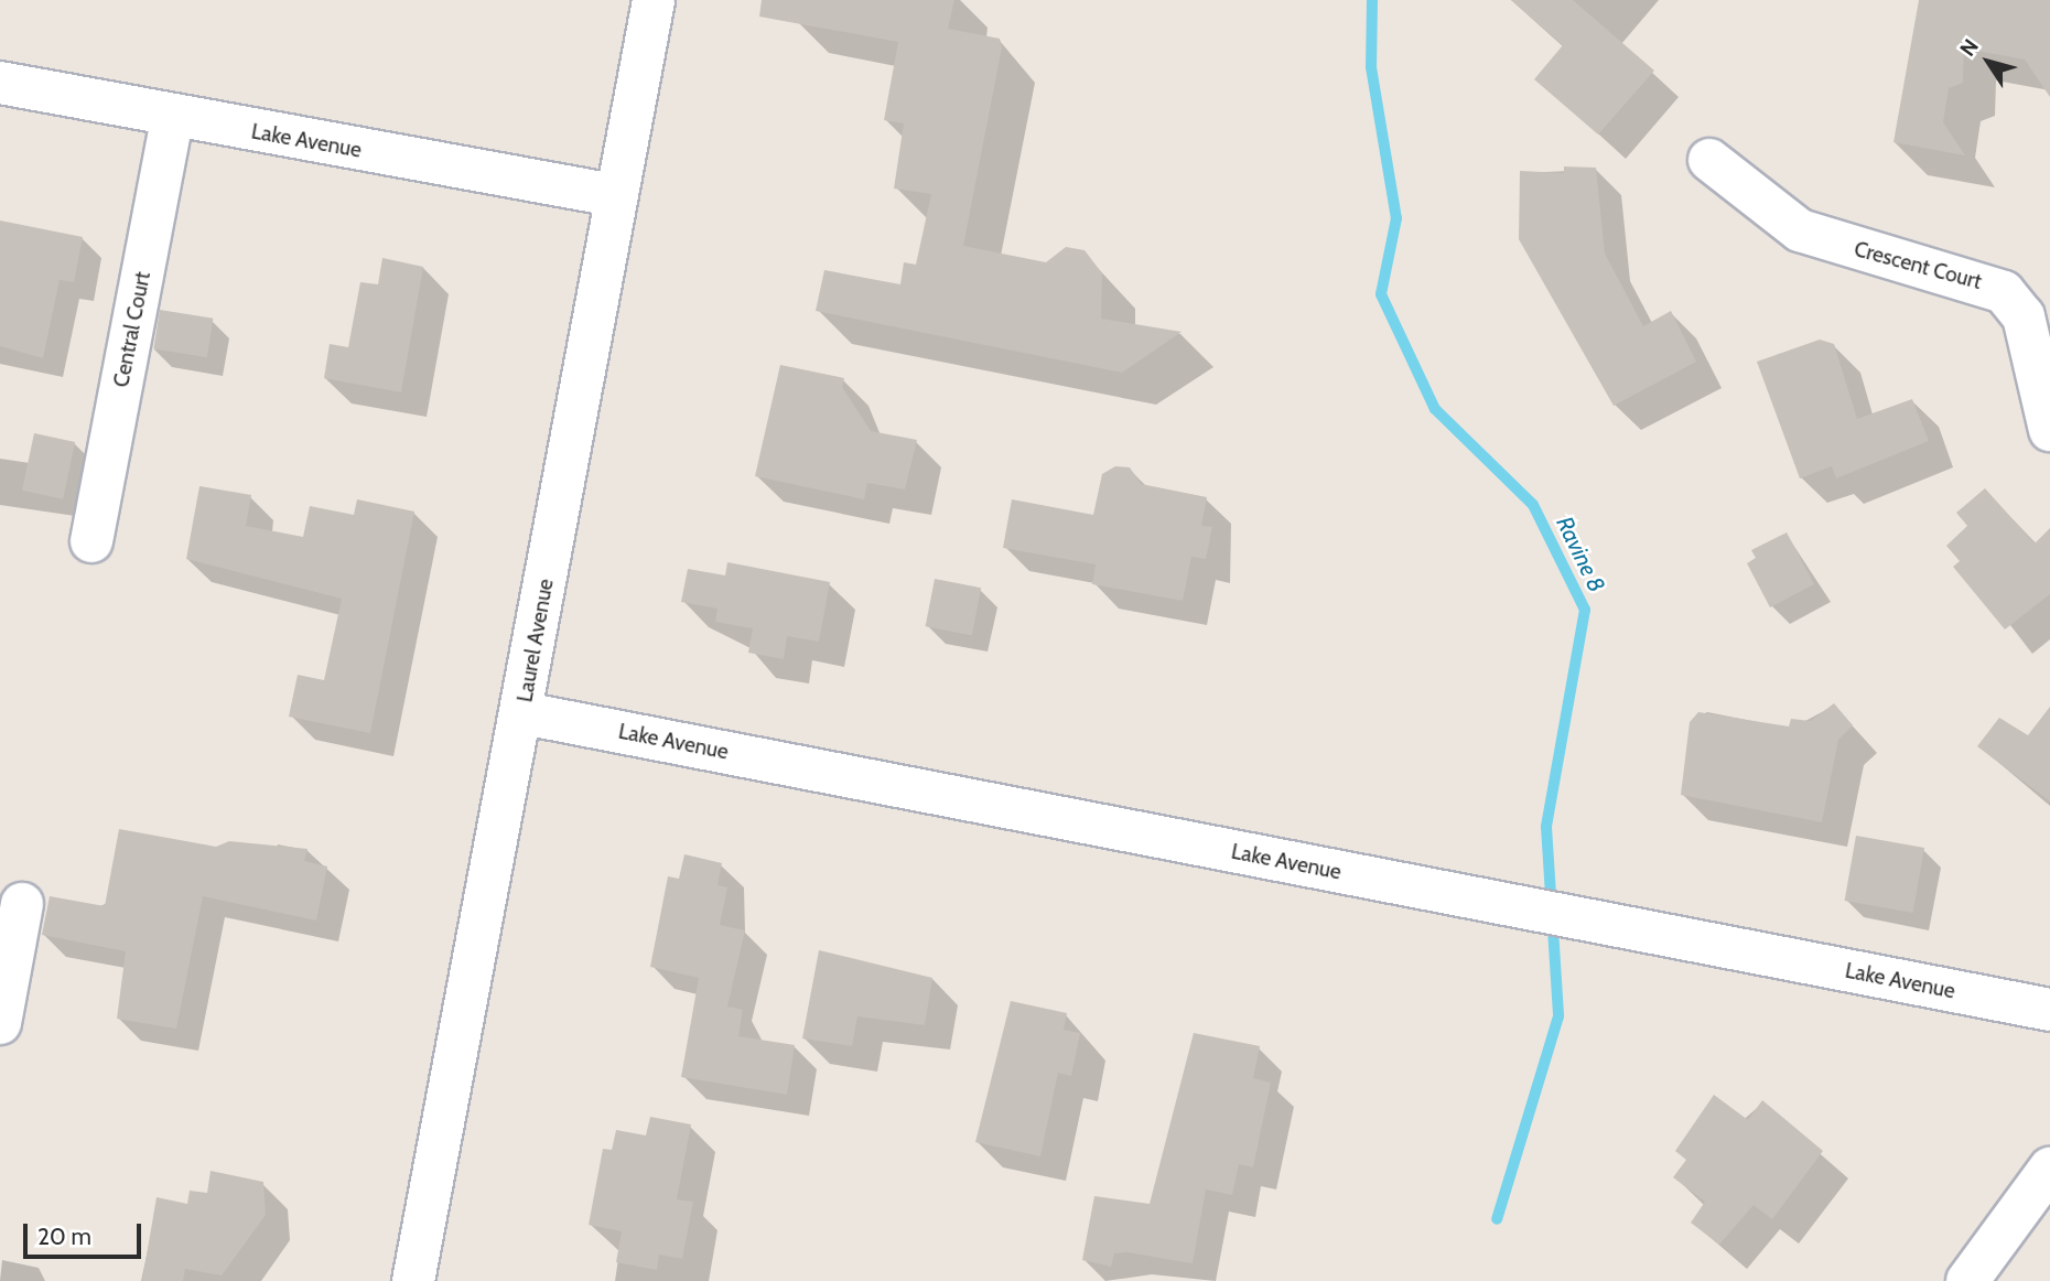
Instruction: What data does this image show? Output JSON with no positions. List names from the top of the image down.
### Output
{
  "streets": {
    "street": [
      "Lake Avenue",
      "Crescent Court",
      "Central Court",
      "Laurel Avenue"
    ]
  },
  "crossings": [
    ["Lake Avenue", "Central Court"],
    ["Lake Avenue", "Laurel Avenue"]
  ],
  "water": ["Ravine 8"],
  "scale_bar": "20 m",
  "north": "top left"
}
